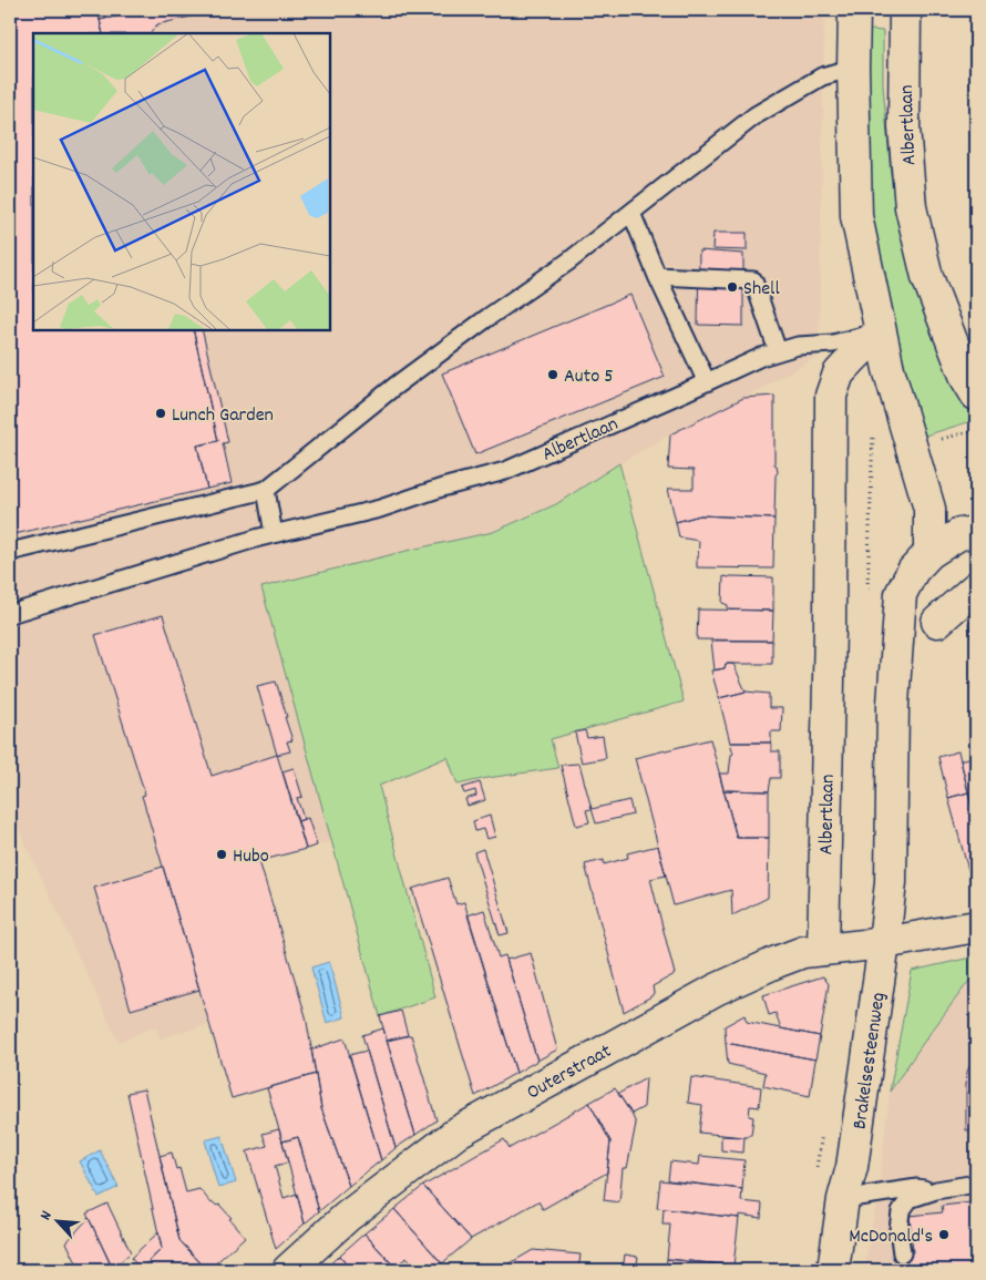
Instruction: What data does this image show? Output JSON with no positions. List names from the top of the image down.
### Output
{
  "streets": {
    "main road": ["Albertlaan", "Brakelsesteenweg", "Outerstraat"]
  },
  "crossings": [
    ["Albertlaan", "Outerstraat"],
    ["Brakelsesteenweg", "Outerstraat"]
  ],
  "places": [
    "Shell",
    "Auto 5",
    "Lunch Garden",
    "Hubo",
    "McDonald's"
  ],
  "north": "top left"
}
